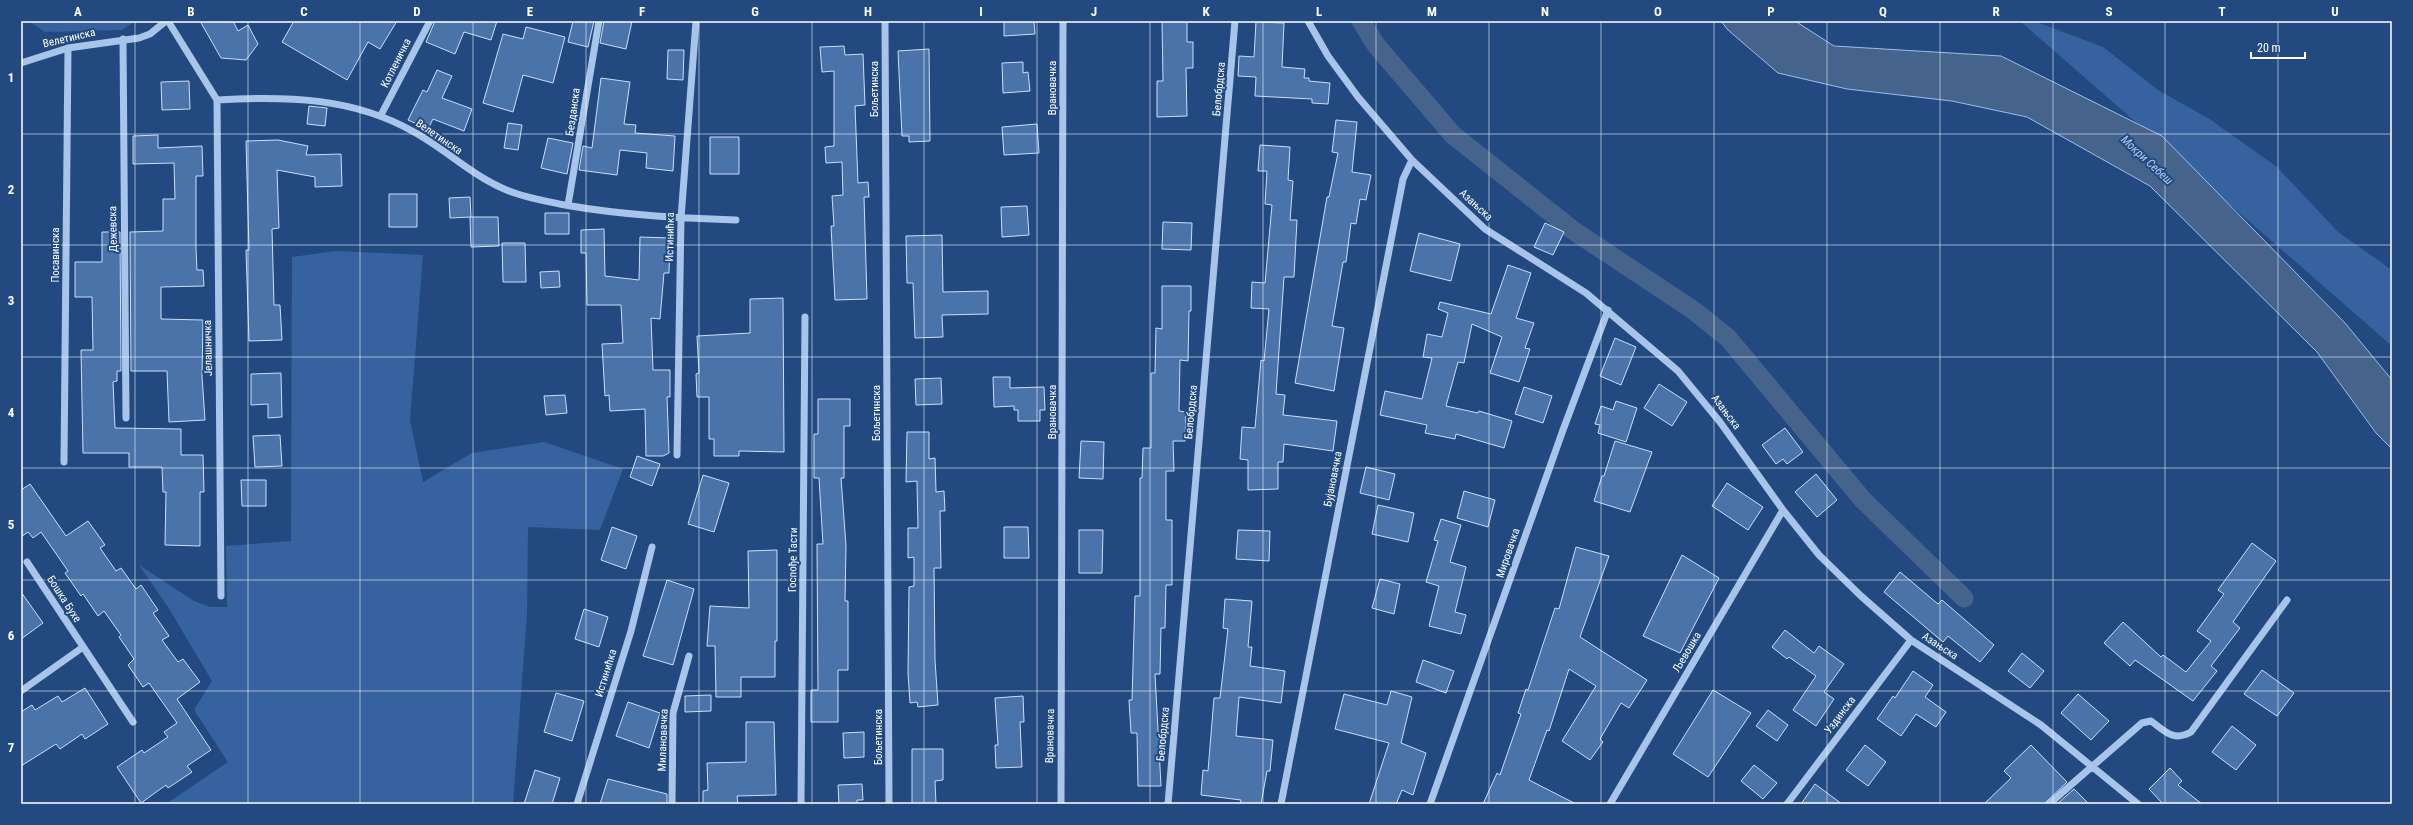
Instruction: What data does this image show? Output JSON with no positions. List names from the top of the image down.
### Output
{
  "streets": {
    "street": [
      "Велетинска",
      "Котленичка",
      "Врановачка",
      "Бољетинска",
      "Белобрдска",
      "Безданска",
      "Азањска",
      "Дежевска",
      "Истинићка",
      "Посавинска",
      "Јелашничка",
      "Бујановачка",
      "Мировачка",
      "Госпође Тасти",
      "Бошка Бухе",
      "Љевошка",
      "Уздинска",
      "Милановачка"
    ]
  },
  "crossings": [
    ["Велетинска", "Котленичка"],
    ["Велетинска", "Безданска"],
    ["Велетинска", "Дежевска"],
    ["Велетинска", "Истинићка"],
    ["Велетинска", "Посавинска"],
    ["Велетинска", "Јелашничка"],
    ["Азањска", "Бујановачка"],
    ["Азањска", "Мировачка"],
    ["Азањска", "Љевошка"],
    ["Азањска", "Уздинска"]
  ],
  "water": ["Мокри Себеш"],
  "scale_bar": "20 m",
  "grid": {
    "columns": [
      "A",
      "B",
      "C",
      "D",
      "E",
      "F",
      "G",
      "H",
      "I",
      "J",
      "K",
      "L",
      "M",
      "N",
      "O",
      "P",
      "Q",
      "R",
      "S",
      "T",
      "U"
    ],
    "rows": [
      "1",
      "2",
      "3",
      "4",
      "5",
      "6",
      "7"
    ]
  }
}
